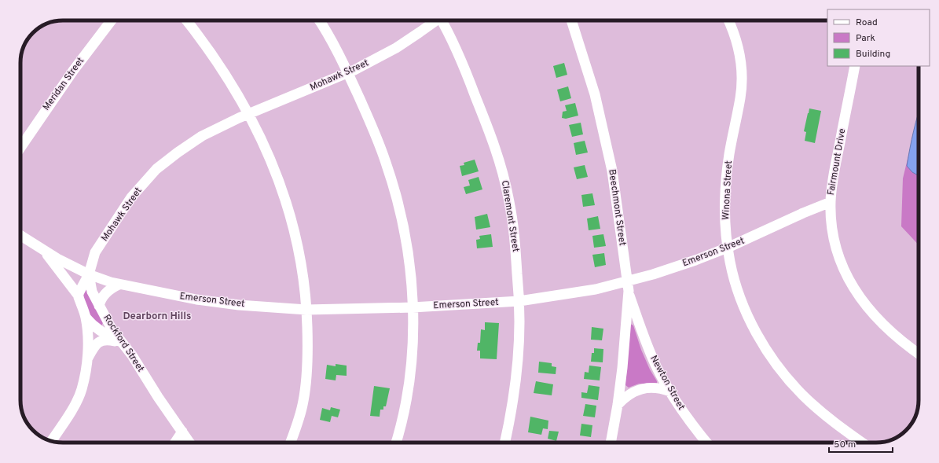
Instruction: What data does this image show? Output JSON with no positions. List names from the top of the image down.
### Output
{
  "streets": {
    "street": [
      "Mohawk Street",
      "Meridan Street",
      "Fairmount Drive",
      "Winona Street",
      "Beechmont Street",
      "Claremont Street",
      "Emerson Street",
      "Rockford Street",
      "Newton Street"
    ]
  },
  "crossings": [
    ["Mohawk Street", "Emerson Street"],
    ["Mohawk Street", "Rockford Street"],
    ["Fairmount Drive", "Emerson Street"],
    ["Winona Street", "Emerson Street"],
    ["Beechmont Street", "Emerson Street"],
    ["Beechmont Street", "Newton Street"],
    ["Claremont Street", "Emerson Street"],
    ["Emerson Street", "Rockford Street"]
  ],
  "districts": ["Dearborn Hills"],
  "legend": ["Road", "Park", "Building"],
  "scale_bar": "50 m"
}
